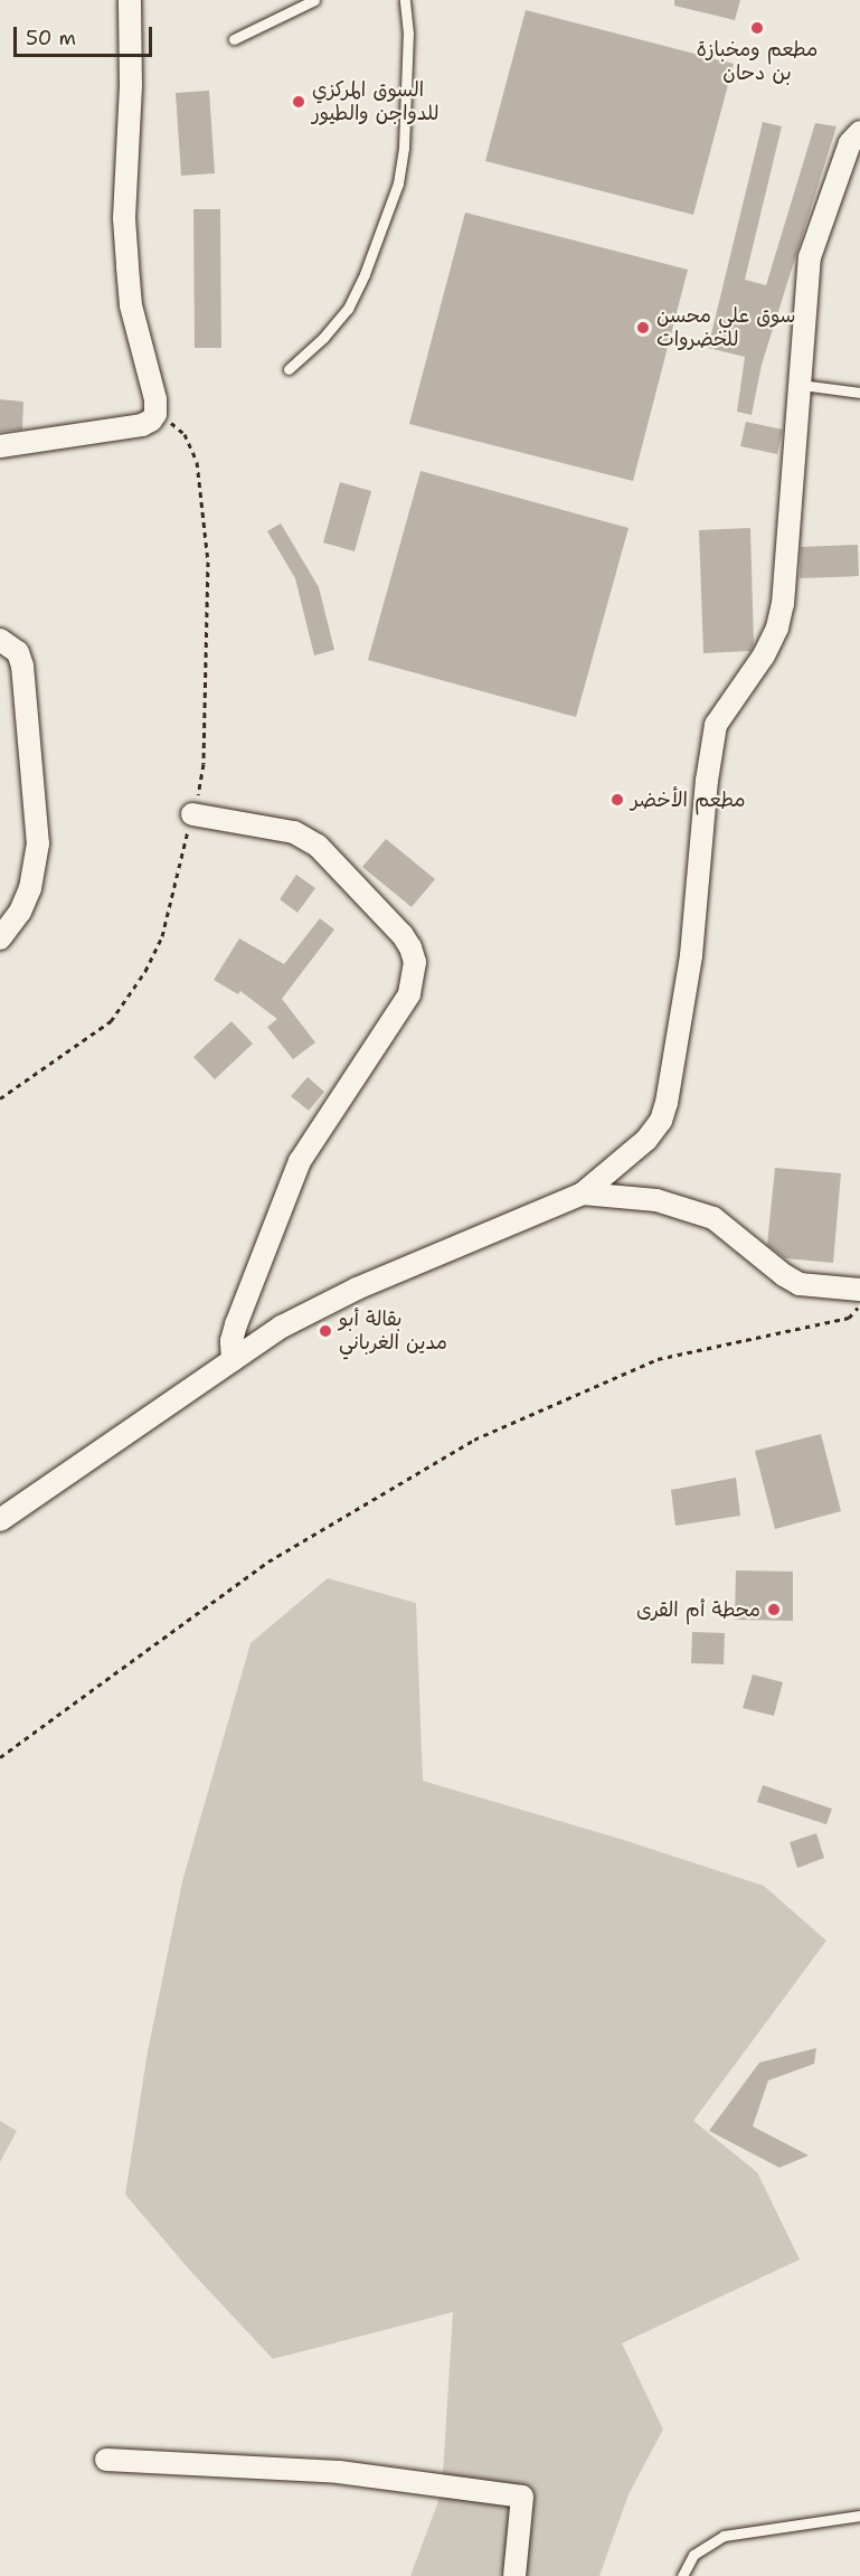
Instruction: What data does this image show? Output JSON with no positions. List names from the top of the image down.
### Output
{
  "places": [
    "مطعم ومخبازة بن دحان",
    "السوق المركزي للدواجن والطيور",
    "سوق علي محسن للخضروات",
    "مطعم الأخضر",
    "بقالة أبو مدين الغرباني",
    "محطة أم القرى"
  ],
  "scale_bar": "50 m"
}
